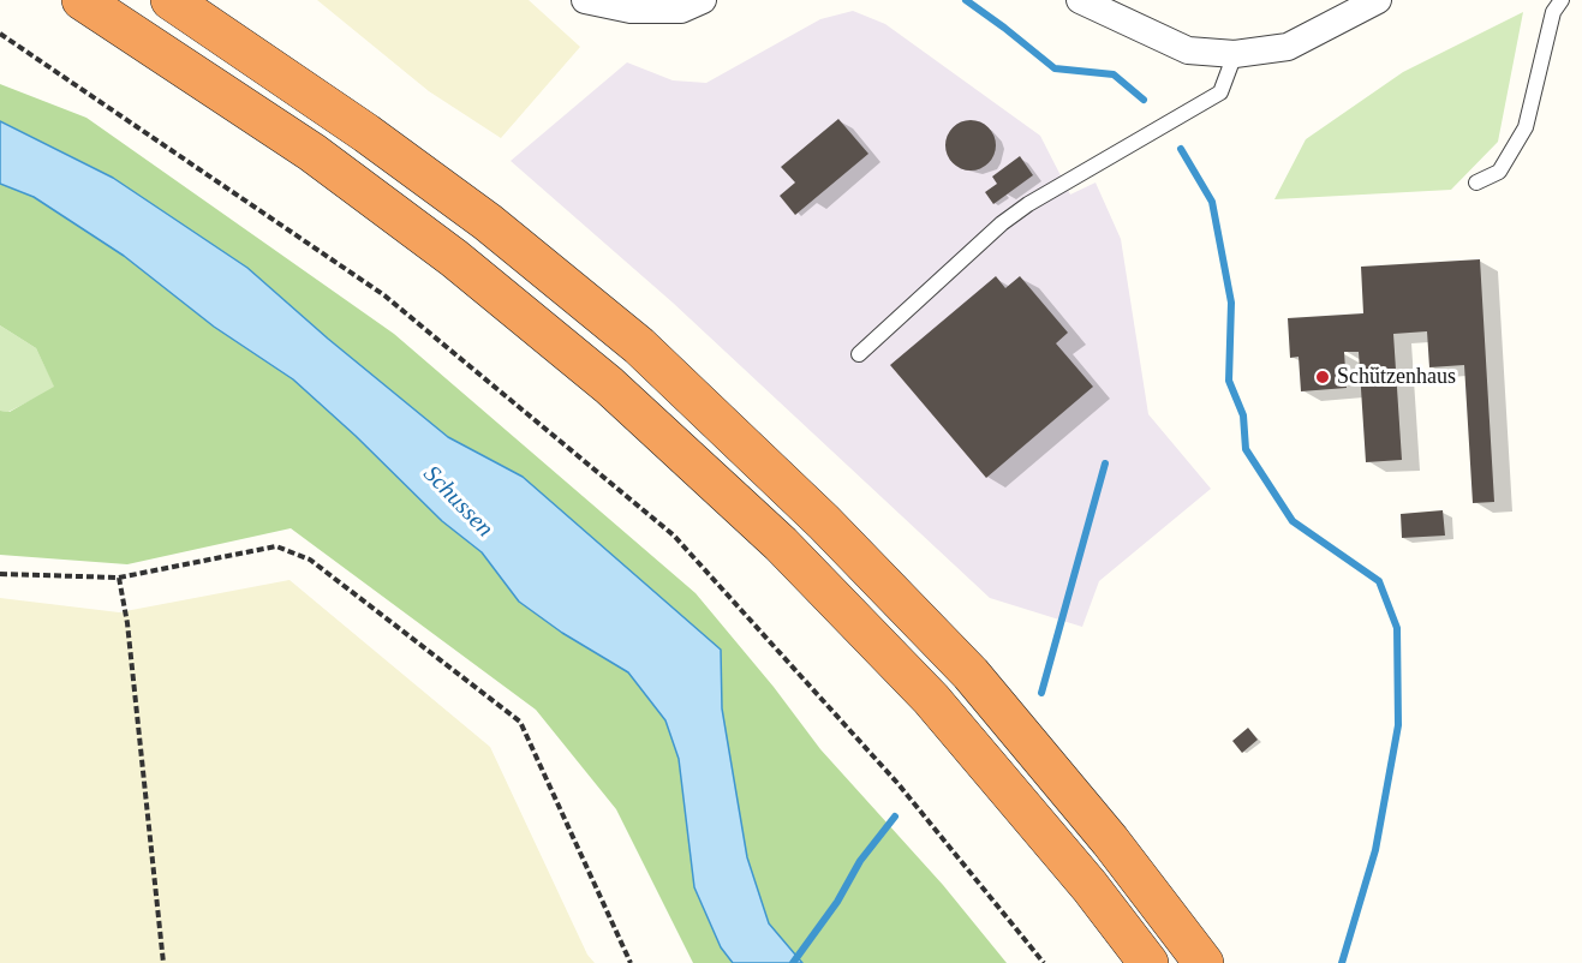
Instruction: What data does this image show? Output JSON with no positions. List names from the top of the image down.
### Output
{
  "water": ["Schussen"],
  "places": ["Schützenhaus"]
}
